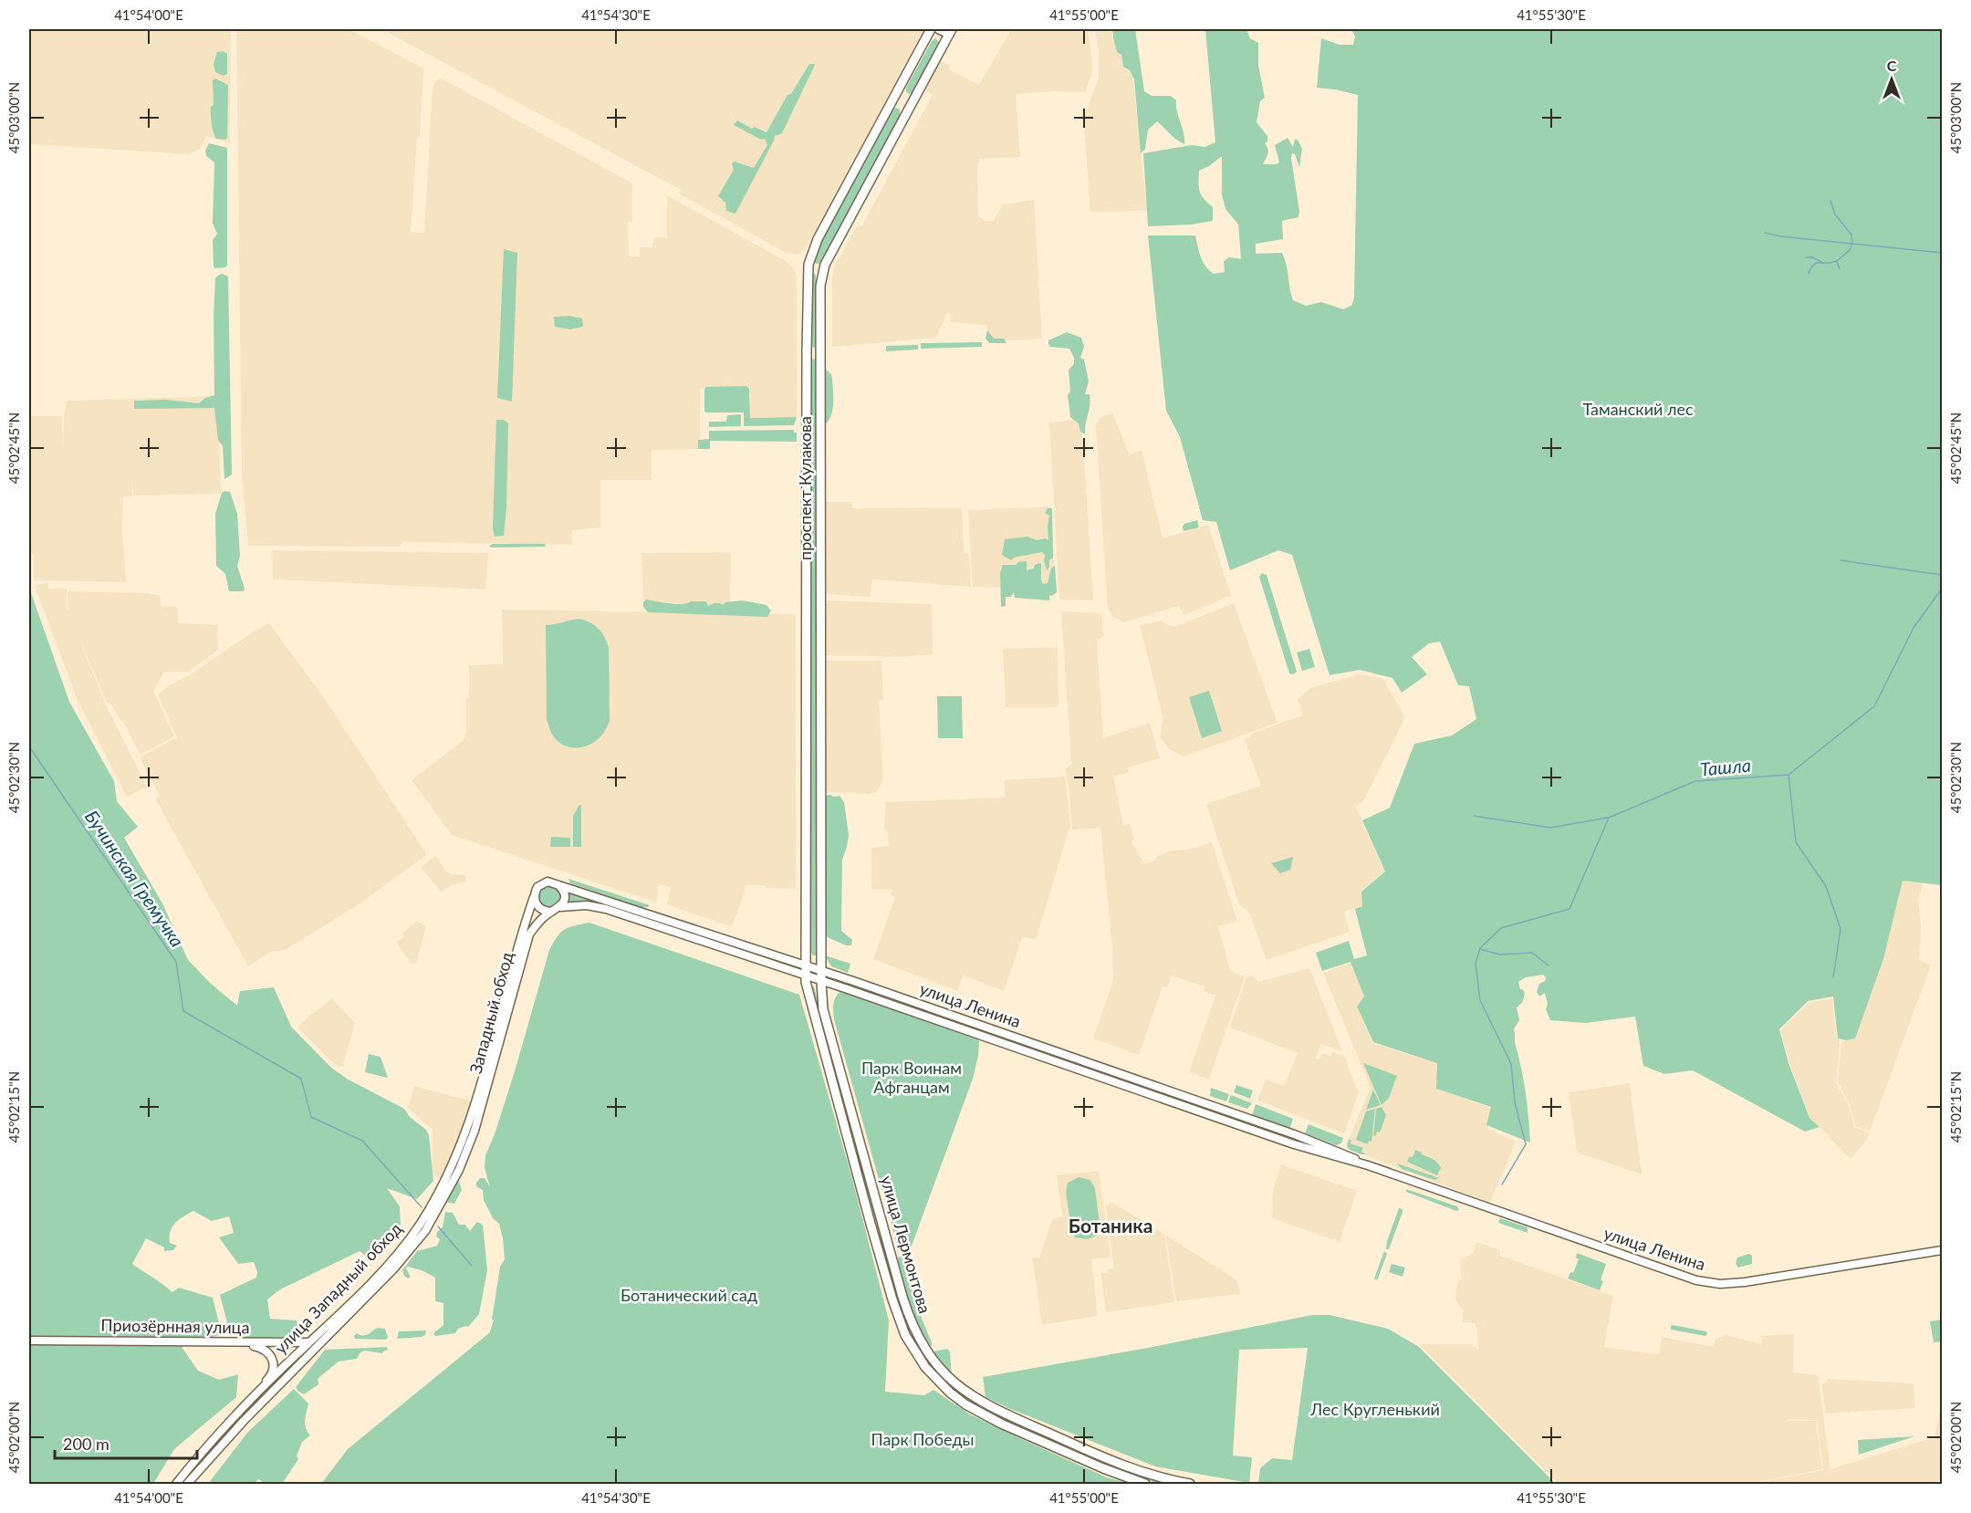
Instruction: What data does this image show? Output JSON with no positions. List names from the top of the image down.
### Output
{
  "streets": {
    "main road": [
      "проспект Кулакова",
      "улица Ленина",
      "Западный обход",
      "улица Лермонтова",
      "улица Западный обход",
      "Приозёрнная улица"
    ]
  },
  "crossings": [
    ["проспект Кулакова", "улица Ленина"],
    ["проспект Кулакова", "улица Лермонтова"],
    ["улица Ленина", "Западный обход"],
    ["улица Ленина", "улица Лермонтова"],
    ["улица Ленина", "улица Западный обход"],
    ["Западный обход", "улица Западный обход"],
    ["улица Западный обход", "Приозёрнная улица"]
  ],
  "districts": ["Ботаника"],
  "water": ["Ташла", "Бучинская Гремучка"],
  "parks": [
    "Таманский лес",
    "Парк Воинам Афганцам",
    "Ботанический сад",
    "Лес Кругленький",
    "Парк Победы"
  ],
  "scale_bar": "200 m",
  "north": "top",
  "coordinates": [
    "41°54'00\"E",
    "41°54'30\"E",
    "41°55'00\"E",
    "41°55'30\"E",
    "45°03'00\"N",
    "45°02'45\"N",
    "45°02'30\"N",
    "45°02'15\"N",
    "45°02'00\"N"
  ]
}
